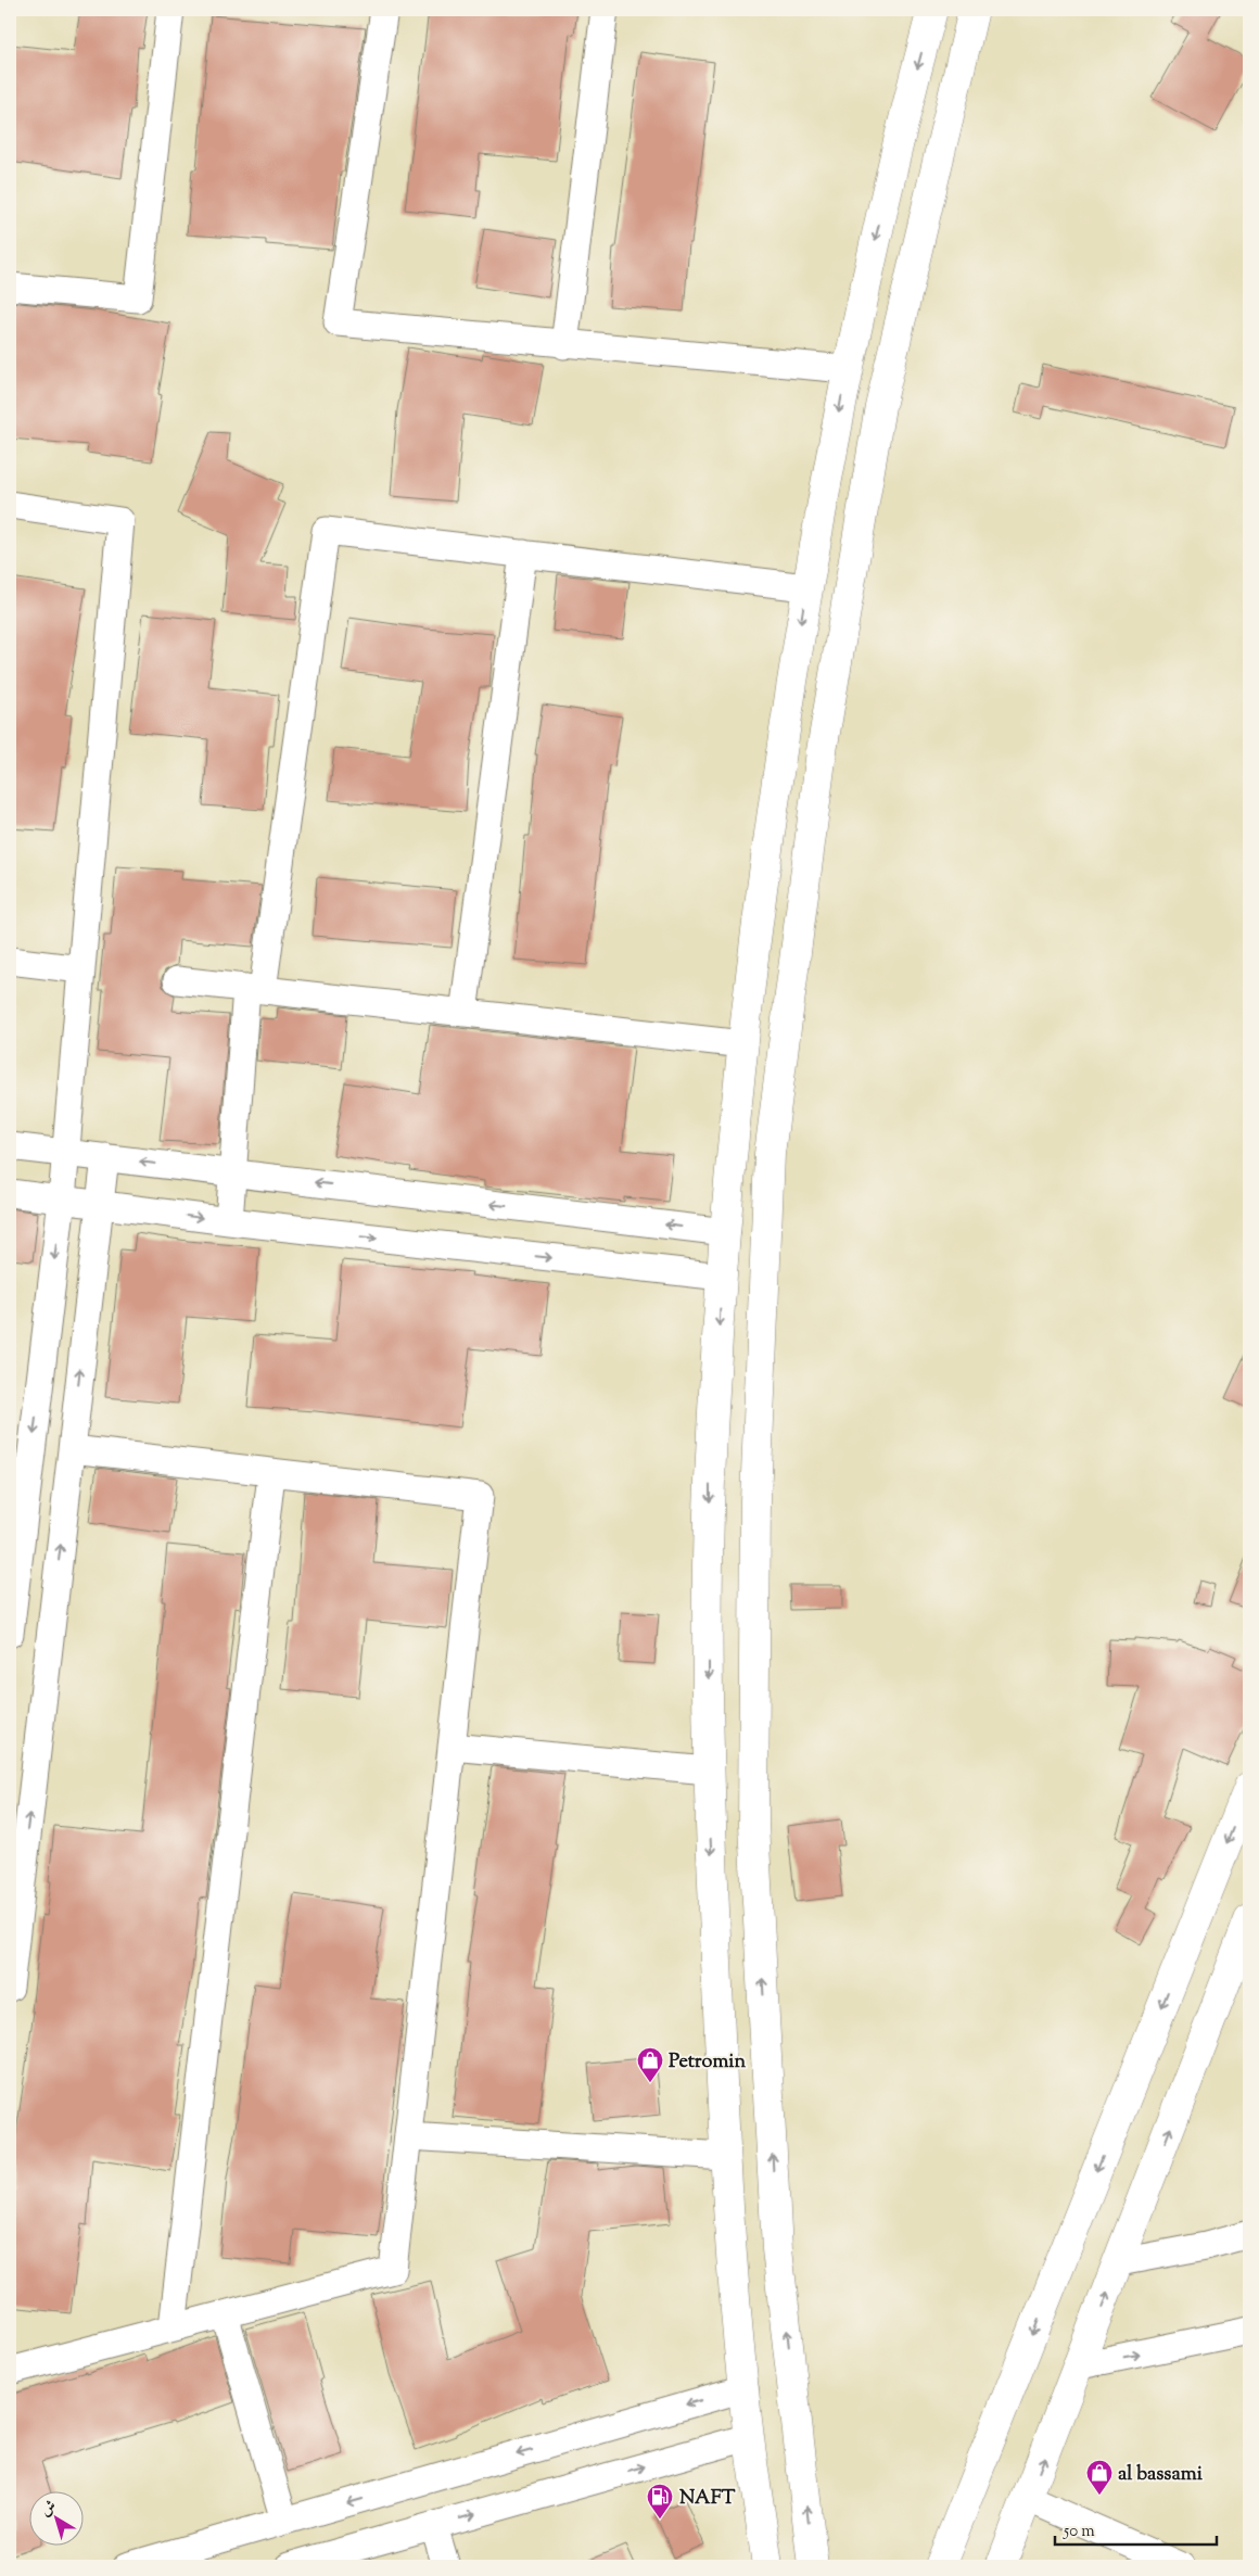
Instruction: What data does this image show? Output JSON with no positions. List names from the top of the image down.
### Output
{
  "places": {
    "shop": ["Petromin", "al bassami"],
    "fuel station": ["NAFT"]
  },
  "scale_bar": "50 m",
  "north": "top left"
}
